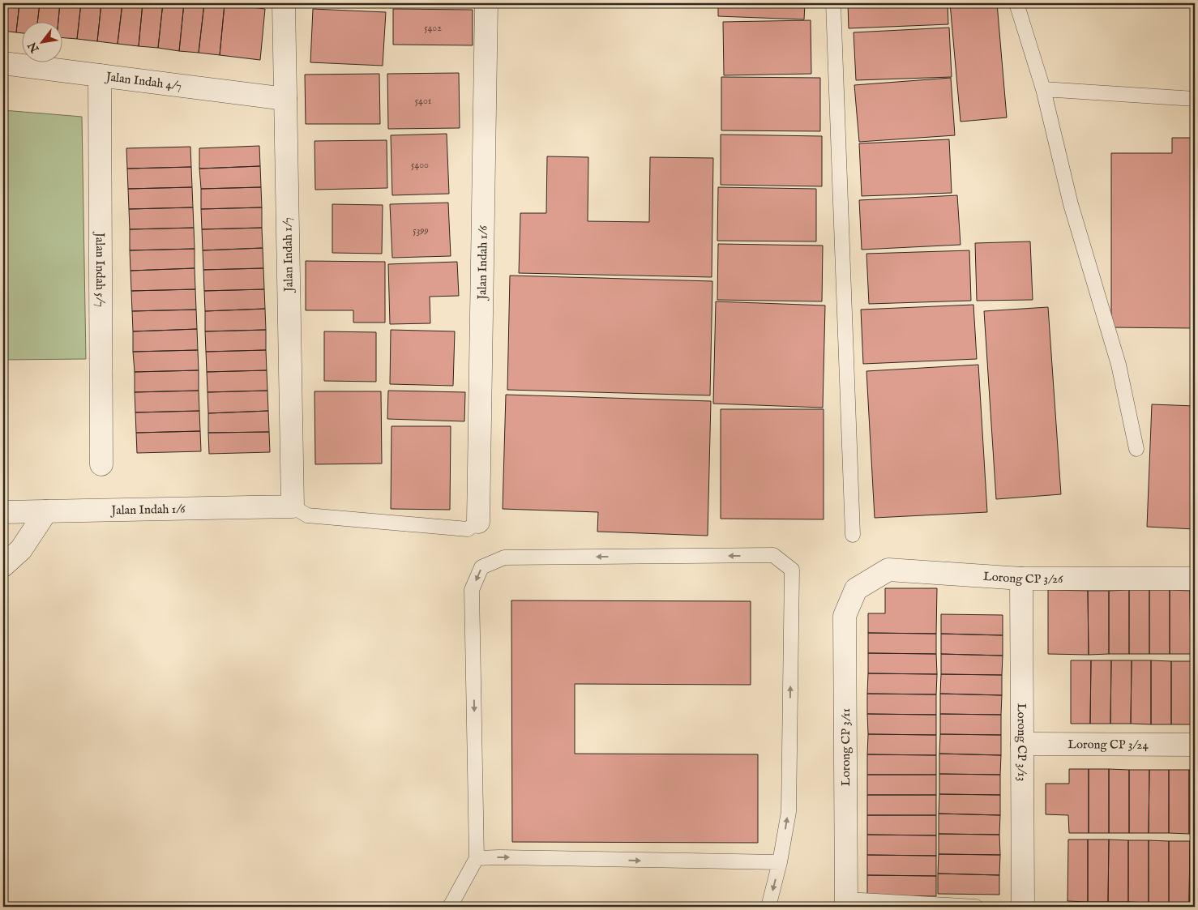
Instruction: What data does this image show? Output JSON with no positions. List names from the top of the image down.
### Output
{
  "streets": {
    "street": [
      "Jalan Indah 4/7",
      "Jalan Indah 1/7",
      "Jalan Indah 1/6",
      "Jalan Indah 5/7",
      "Lorong CP 3/26",
      "Lorong CP 3/13",
      "Lorong CP 3/24",
      "Lorong CP 3/11"
    ]
  },
  "crossings": [
    ["Jalan Indah 4/7", "Jalan Indah 1/7"],
    ["Jalan Indah 4/7", "Jalan Indah 5/7"],
    ["Jalan Indah 1/7", "Jalan Indah 1/6"],
    ["Lorong CP 3/26", "Lorong CP 3/13"],
    ["Lorong CP 3/26", "Lorong CP 3/11"],
    ["Lorong CP 3/13", "Lorong CP 3/24"]
  ],
  "house_numbers": [
    "5402",
    "5401",
    "5400",
    "5399"
  ],
  "north": "bottom left"
}
